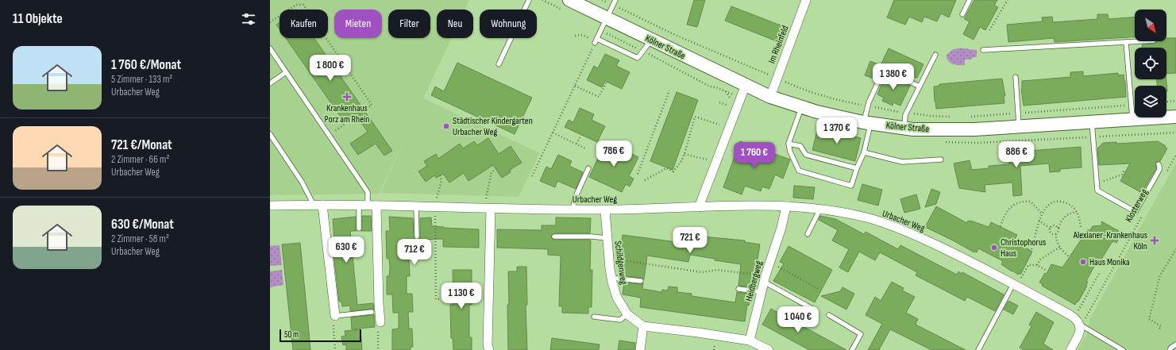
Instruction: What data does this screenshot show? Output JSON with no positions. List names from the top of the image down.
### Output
{
  "streets": {
    "main road": ["Kölner Straße"],
    "street": [
      "Im Rheinfeld",
      "Urbacher Weg",
      "Schildgenweg",
      "Heidbergweg"
    ],
    "path": ["Klosterweg"]
  },
  "crossings": [
    ["Im Rheinfeld", "Kölner Straße"],
    ["Urbacher Weg", "Klosterweg"],
    ["Urbacher Weg", "Schildgenweg"],
    ["Urbacher Weg", "Heidbergweg"]
  ],
  "places": {
    "health": ["Krankenhaus Porz am Rhein", "Alexianer-Krankenhaus Köln"],
    "other": ["Städtischer Kindergarten Urbacher Weg", "Christophorus Haus", "Haus Monika"]
  },
  "scale_bar": "50 m",
  "north": "bottom right",
  "page": {
    "heading": "11 Objekte",
    "chip": [
      "Kaufen",
      "Mieten",
      "Filter",
      "Neu",
      "Wohnung"
    ],
    "list": [
      {
        "name": "1 760 €/Monat",
        "note": "5 Zimmer · 133 m² · Urbacher Weg"
      },
      {
        "name": "721 €/Monat",
        "note": "2 Zimmer · 66 m² · Urbacher Weg"
      },
      {
        "name": "630 €/Monat",
        "note": "2 Zimmer · 58 m² · Urbacher Weg"
      }
    ],
    "price": [
      "1 800 €",
      "1 380 €",
      "1 370 €",
      "786 €",
      "886 €",
      "1 760 €",
      "721 €",
      "630 €",
      "712 €",
      "1 130 €",
      "1 040 €"
    ],
    "scale": "50 m"
  }
}
